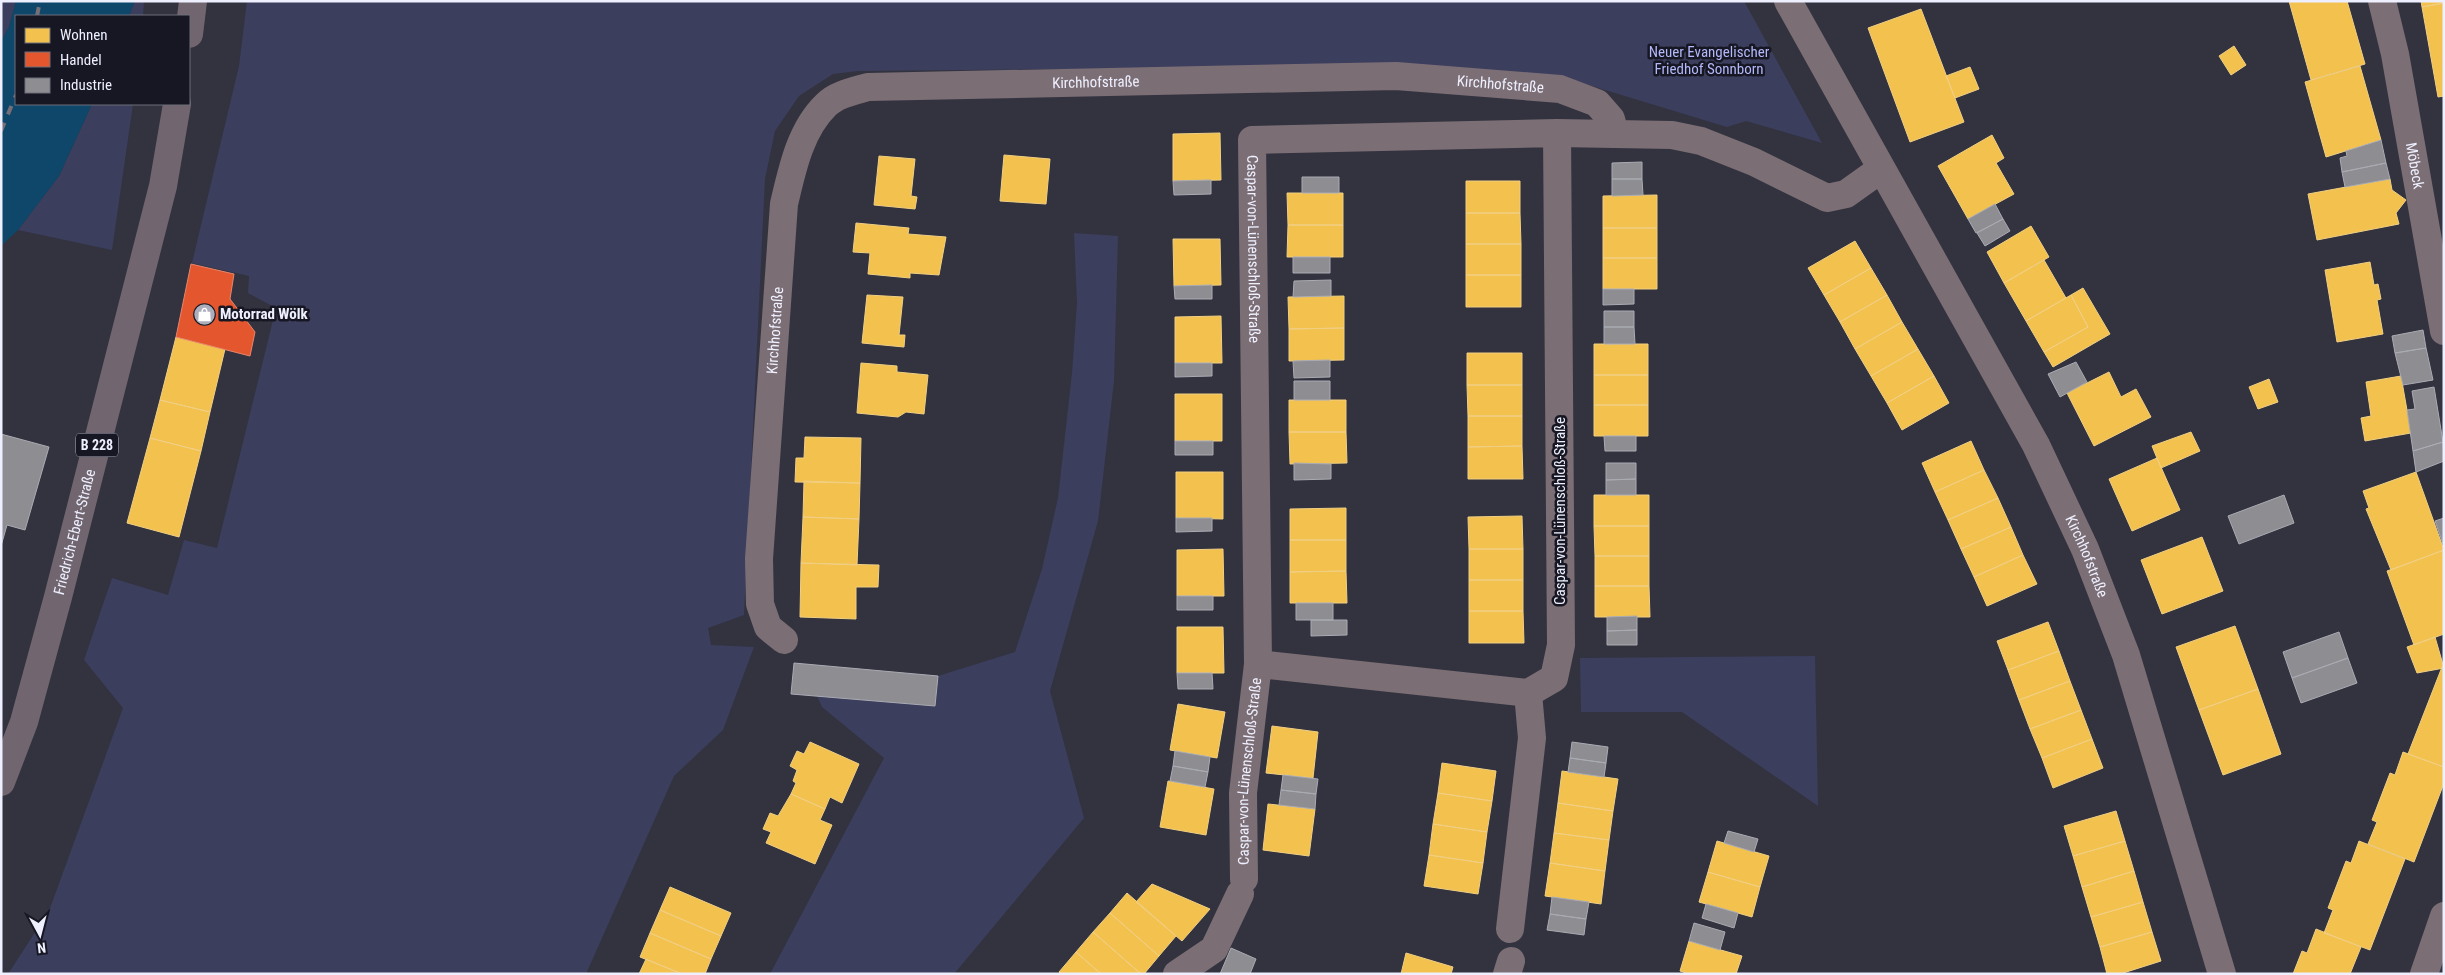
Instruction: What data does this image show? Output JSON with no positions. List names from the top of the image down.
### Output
{
  "streets": {
    "main road": ["B 228", "Friedrich-Ebert-Straße"],
    "street": ["Kirchhofstraße", "Möbeck", "Caspar-von-Lünenschloß-Straße"]
  },
  "crossings": [
    ["Kirchhofstraße", "Caspar-von-Lünenschloß-Straße"]
  ],
  "parks": ["Neuer Evangelischer Friedhof Sonnborn"],
  "places": {
    "shop": ["Motorrad Wölk"]
  },
  "legend": ["Wohnen", "Handel", "Industrie"],
  "north": "bottom"
}
